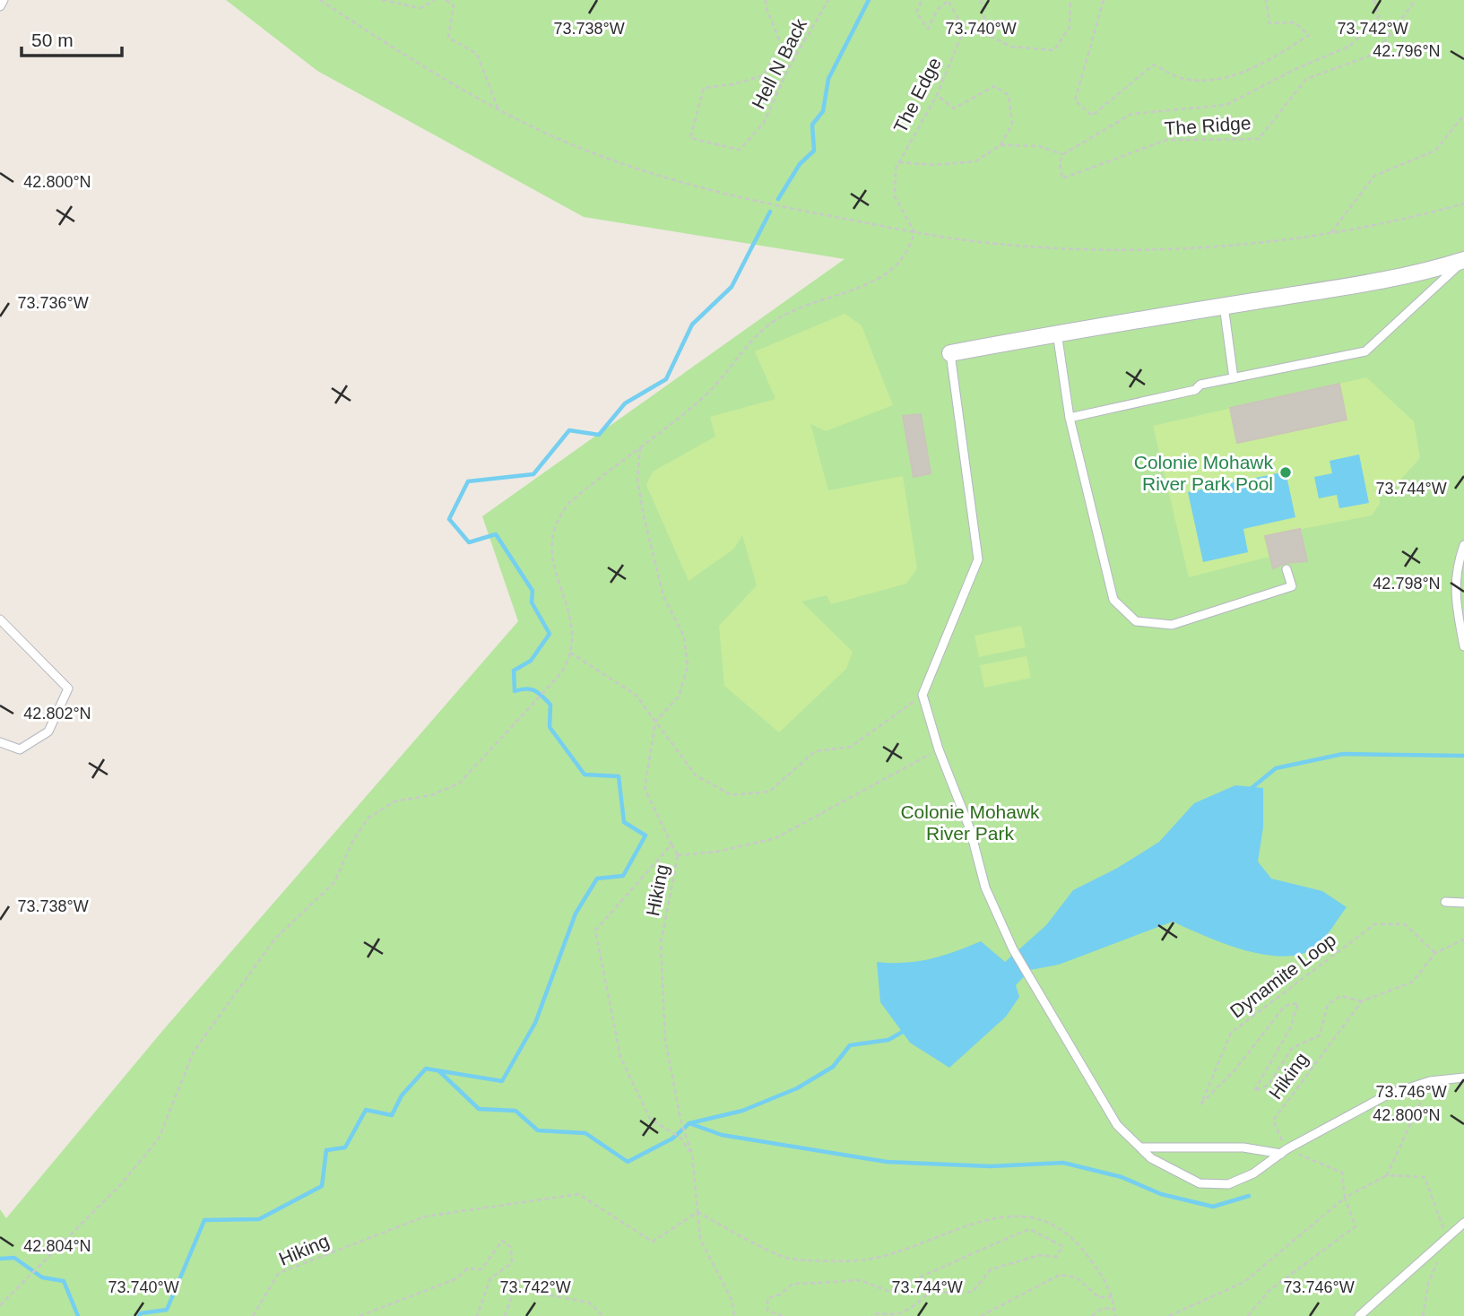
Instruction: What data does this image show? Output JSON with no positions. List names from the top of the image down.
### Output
{
  "streets": {
    "path": [
      "Hell N Back",
      "The Edge",
      "The Ridge",
      "Hiking",
      "Dynamite Loop"
    ]
  },
  "crossings": [
    ["Hiking", "Dynamite Loop"]
  ],
  "parks": ["Colonie Mohawk River Park"],
  "places": ["Colonie Mohawk River Park Pool"],
  "scale_bar": "50 m",
  "coordinates": [
    "73.738°W",
    "73.740°W",
    "73.742°W",
    "42.796°N",
    "42.800°N",
    "73.736°W",
    "73.744°W",
    "42.798°N",
    "42.802°N",
    "73.746°W",
    "42.804°N"
  ]
}
